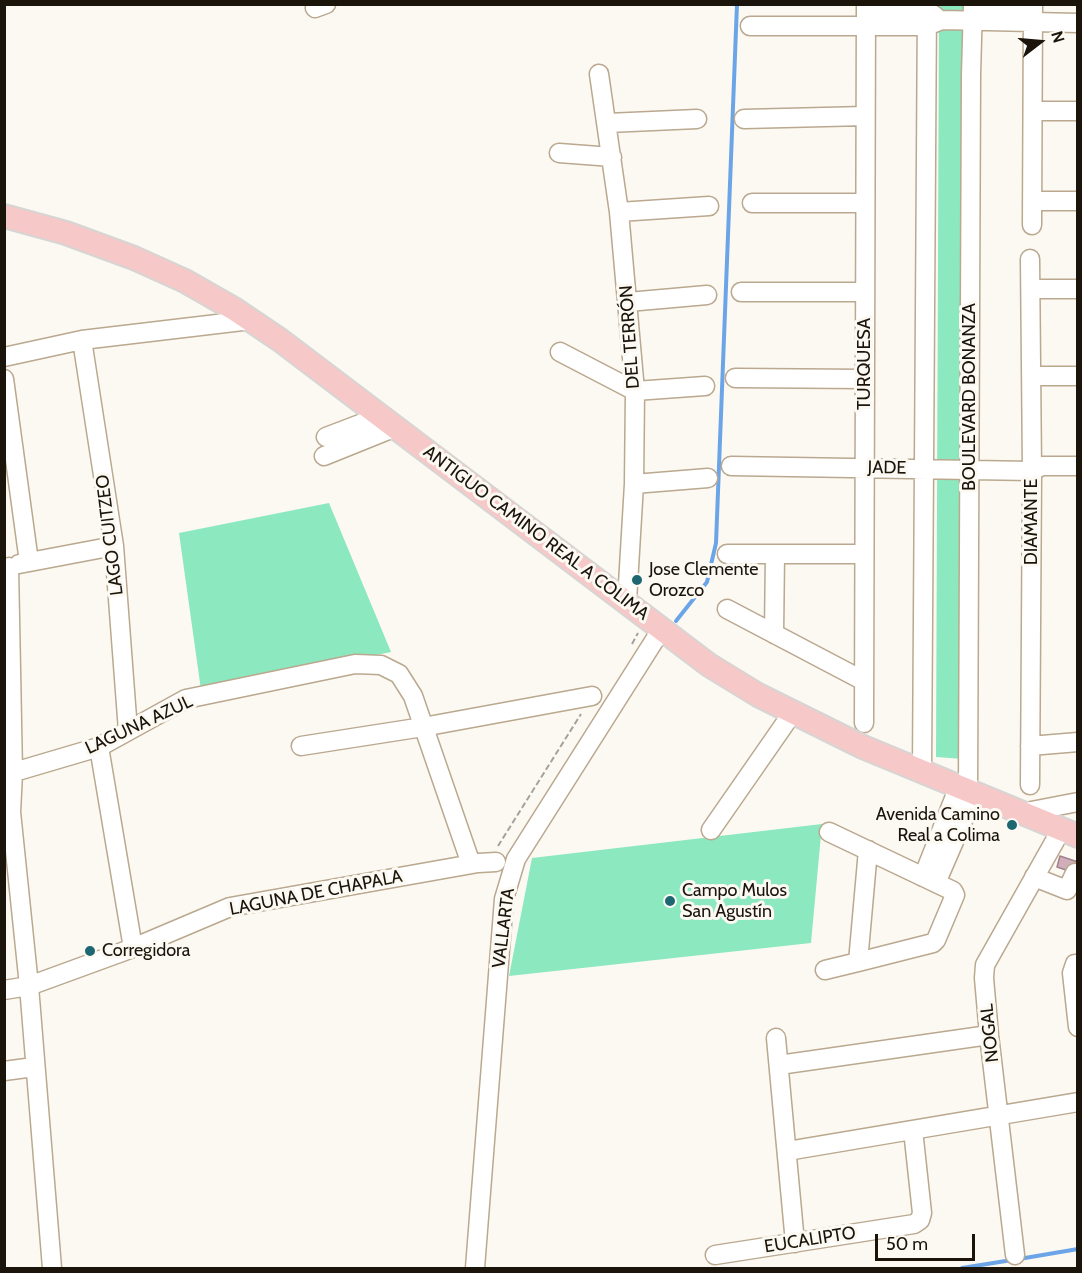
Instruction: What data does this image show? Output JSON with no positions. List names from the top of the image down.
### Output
{
  "streets": {
    "main road": ["ANTIGUO CAMINO REAL A COLIMA"],
    "street": [
      "DEL TERRÓN",
      "TURQUESA",
      "BOULEVARD BONANZA",
      "JADE",
      "DIAMANTE",
      "LAGO CUITZEO",
      "LAGUNA AZUL",
      "LAGUNA DE CHAPALA",
      "VALLARTA",
      "NOGAL",
      "EUCALIPTO"
    ]
  },
  "crossings": [
    ["DEL TERRÓN", "ANTIGUO CAMINO REAL A COLIMA"],
    ["TURQUESA", "JADE"],
    ["BOULEVARD BONANZA", "JADE"],
    ["BOULEVARD BONANZA", "ANTIGUO CAMINO REAL A COLIMA"],
    ["JADE", "DIAMANTE"],
    ["ANTIGUO CAMINO REAL A COLIMA", "VALLARTA"],
    ["ANTIGUO CAMINO REAL A COLIMA", "NOGAL"],
    ["LAGO CUITZEO", "LAGUNA AZUL"]
  ],
  "places": [
    "Jose Clemente Orozco",
    "Avenida Camino Real a Colima",
    "Campo Mulos San Agustín",
    "Corregidora"
  ],
  "scale_bar": "50 m",
  "north": "right"
}
